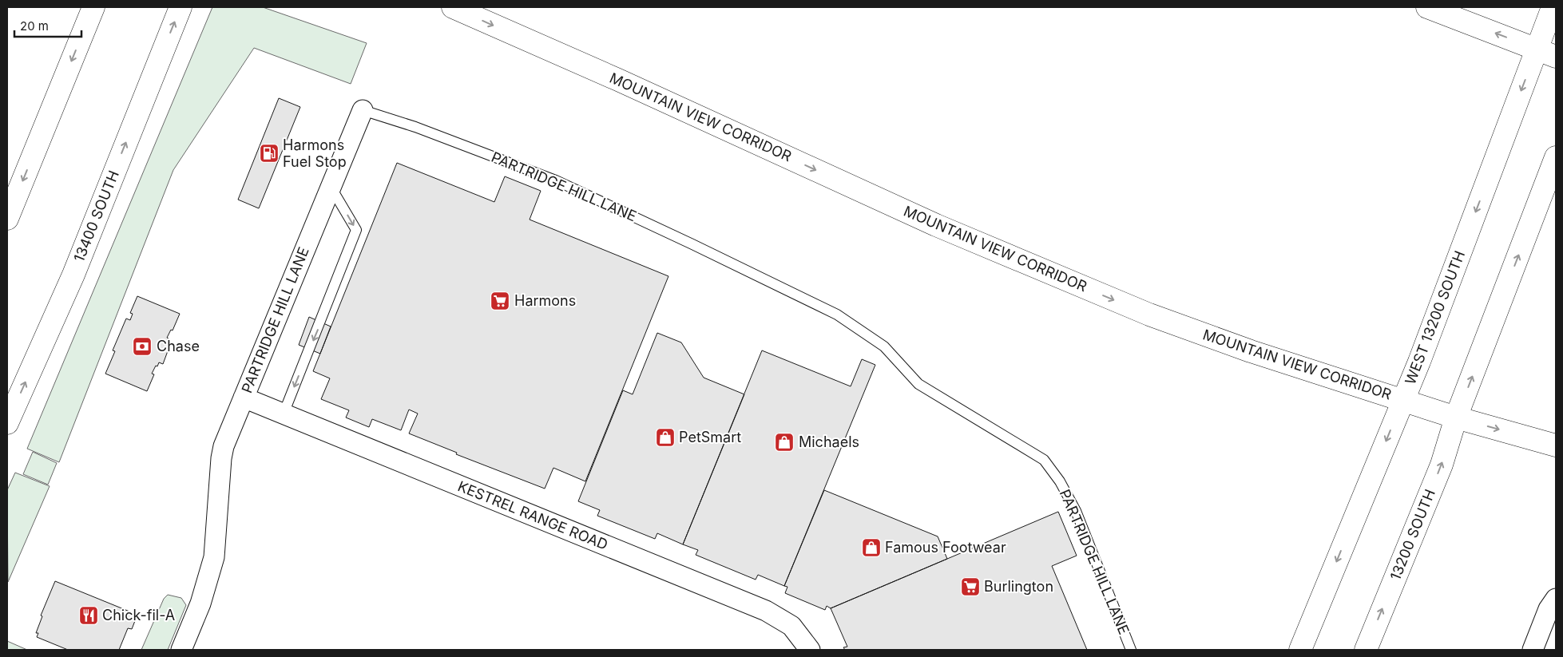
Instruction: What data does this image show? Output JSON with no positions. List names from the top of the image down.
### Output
{
  "streets": {
    "main road": [
      "MOUNTAIN VIEW CORRIDOR",
      "13400 SOUTH",
      "WEST 13200 SOUTH",
      "13200 SOUTH"
    ],
    "street": ["PARTRIDGE HILL LANE", "KESTREL RANGE ROAD"]
  },
  "crossings": [
    ["MOUNTAIN VIEW CORRIDOR", "WEST 13200 SOUTH"],
    ["MOUNTAIN VIEW CORRIDOR", "13200 SOUTH"],
    ["PARTRIDGE HILL LANE", "KESTREL RANGE ROAD"]
  ],
  "one_way": ["MOUNTAIN VIEW CORRIDOR", "13200 SOUTH"],
  "places": {
    "fuel station": ["Harmons Fuel Stop"],
    "supermarket": ["Harmons", "Burlington"],
    "bank": ["Chase"],
    "shop": ["PetSmart", "Michaels", "Famous Footwear"],
    "restaurant": ["Chick-fil-A"]
  },
  "scale_bar": "20 m"
}
